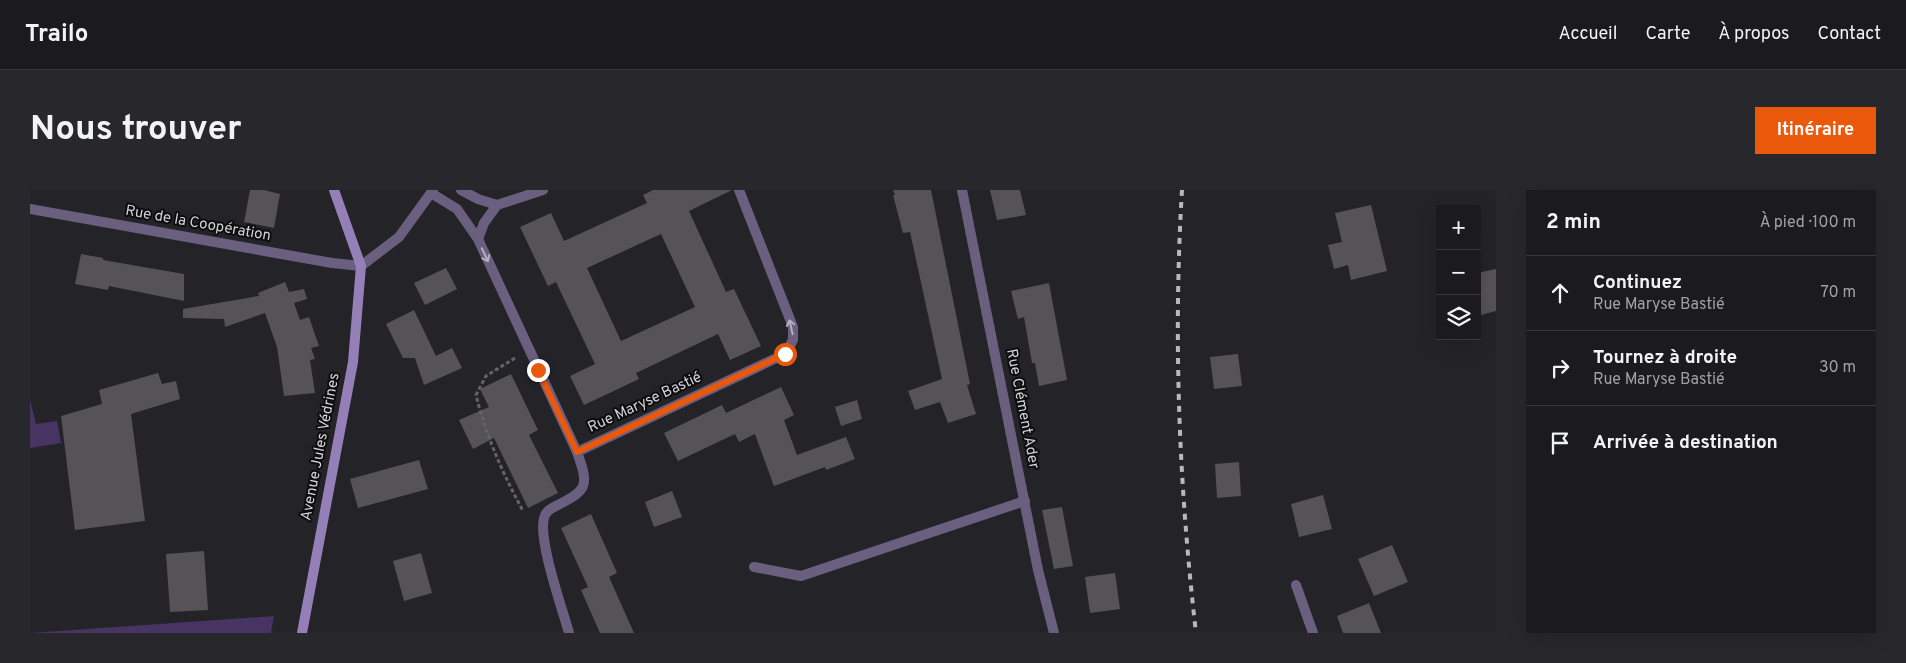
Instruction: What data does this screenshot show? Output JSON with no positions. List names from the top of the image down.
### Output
{
  "streets": {
    "main road": ["Avenue Jules Védrines"],
    "street": ["Rue de la Coopération", "Rue Maryse Bastié", "Rue Clément Ader"]
  },
  "crossings": [
    ["Rue de la Coopération", "Avenue Jules Védrines"]
  ],
  "page": {
    "header": "Trailo",
    "nav": [
      "Accueil",
      "Carte",
      "À propos",
      "Contact"
    ],
    "buttons": "Itinéraire",
    "title": "Nous trouver",
    "heading": ["2 min", "À pied · 100 m"],
    "map_buttons": ["+", "−"],
    "list": [
      ["Continuez", "Rue Maryse Bastié", "70 m"],
      ["Tournez à droite", "Rue Maryse Bastié", "30 m"],
      "Arrivée à destination"
    ]
  }
}
